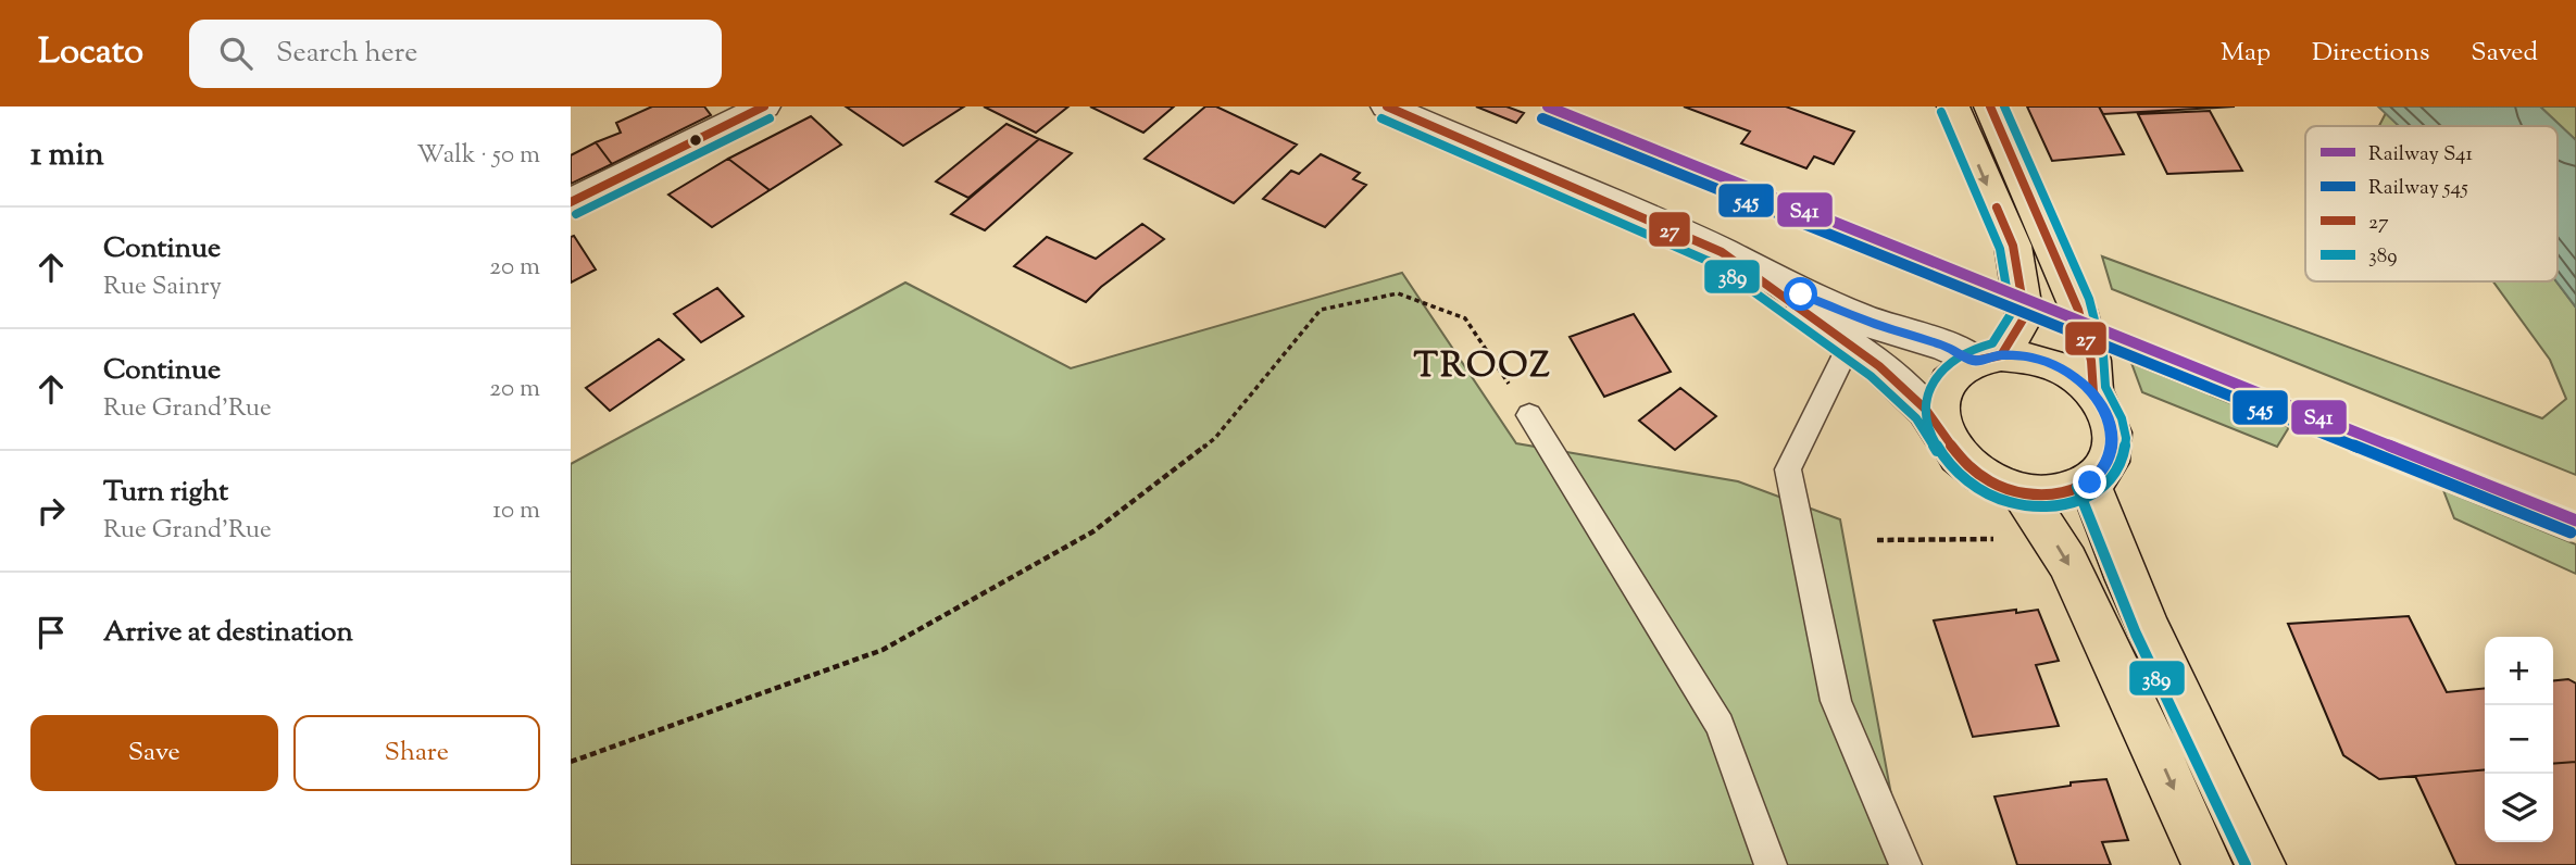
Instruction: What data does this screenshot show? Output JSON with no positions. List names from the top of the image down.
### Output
{
  "districts": ["TROOZ"],
  "lines": [
    "rail line S41",
    "transit line 27",
    "transit line 389",
    "rail line 545"
  ],
  "legend": [
    "Railway S41",
    "Railway 545",
    "27",
    "389"
  ],
  "page": {
    "header": "Locato",
    "search": "Search here",
    "nav": ["Map", "Directions", "Saved"],
    "heading": ["1 min", "Walk · 50 m"],
    "list": [
      ["Continue", "Rue Sainry", "20 m"],
      ["Continue", "Rue Grand'Rue", "20 m"],
      ["Turn right", "Rue Grand'Rue", "10 m"],
      "Arrive at destination"
    ],
    "map_buttons": ["+", "−"],
    "buttons": ["Save", "Share"]
  }
}
